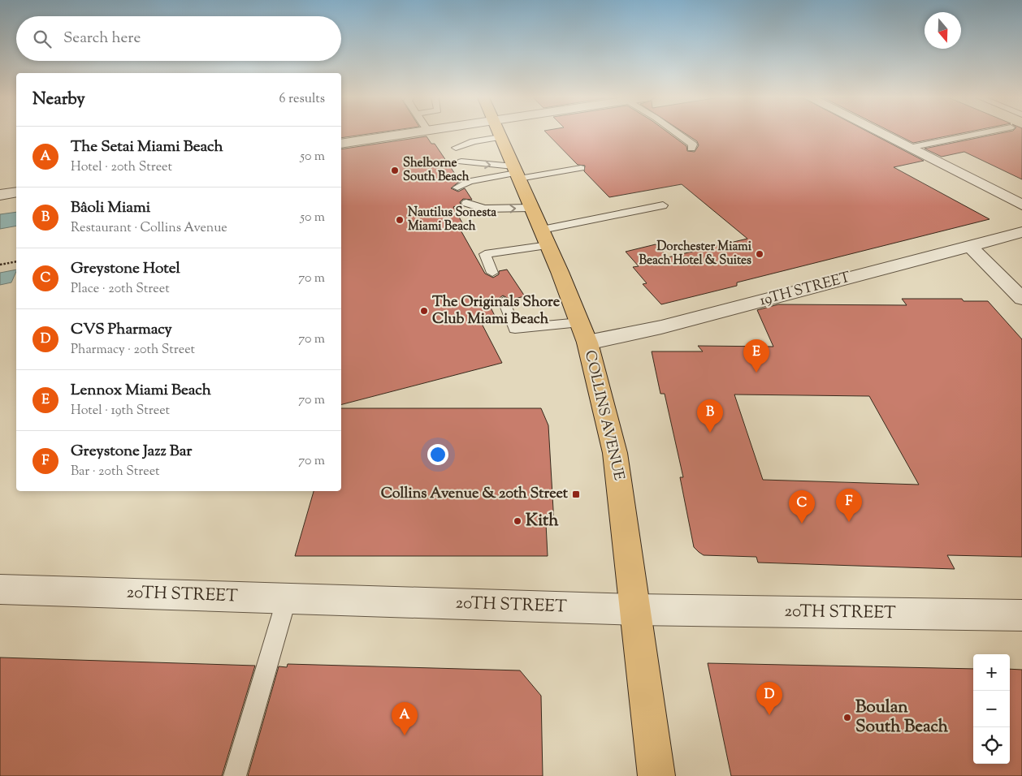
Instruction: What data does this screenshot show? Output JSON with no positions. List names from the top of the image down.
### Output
{
  "streets": {
    "main road": ["COLLINS AVENUE"],
    "street": ["19TH STREET", "20TH STREET"]
  },
  "crossings": [
    ["19TH STREET", "COLLINS AVENUE"],
    ["COLLINS AVENUE", "20TH STREET"]
  ],
  "places": {
    "other": [
      "Shelborne South Beach",
      "Nautilus Sonesta Miami Beach",
      "Dorchester Miami Beach Hotel & Suites",
      "The Originals Shore Club Miami Beach",
      "Kith",
      "Boulan South Beach"
    ],
    "transit": ["Collins Avenue & 20th Street"]
  },
  "north": "bottom",
  "page": {
    "search": "Search here",
    "heading": ["Nearby", "6 results"],
    "list": [
      {
        "mark": "A",
        "name": "The Setai Miami Beach",
        "note": "Hotel · 20th Street",
        "value": "50 m"
      },
      {
        "mark": "B",
        "name": "Bâoli Miami",
        "note": "Restaurant · Collins Avenue",
        "value": "50 m"
      },
      {
        "mark": "C",
        "name": "Greystone Hotel",
        "note": "Place · 20th Street",
        "value": "70 m"
      },
      {
        "mark": "D",
        "name": "CVS Pharmacy",
        "note": "Pharmacy · 20th Street",
        "value": "70 m"
      },
      {
        "mark": "E",
        "name": "Lennox Miami Beach",
        "note": "Hotel · 19th Street",
        "value": "70 m"
      },
      {
        "mark": "F",
        "name": "Greystone Jazz Bar",
        "note": "Bar · 20th Street",
        "value": "70 m"
      }
    ],
    "pins": [
      "E",
      "B",
      "F",
      "C",
      "D",
      "A"
    ],
    "map_buttons": ["+", "−"]
  }
}
